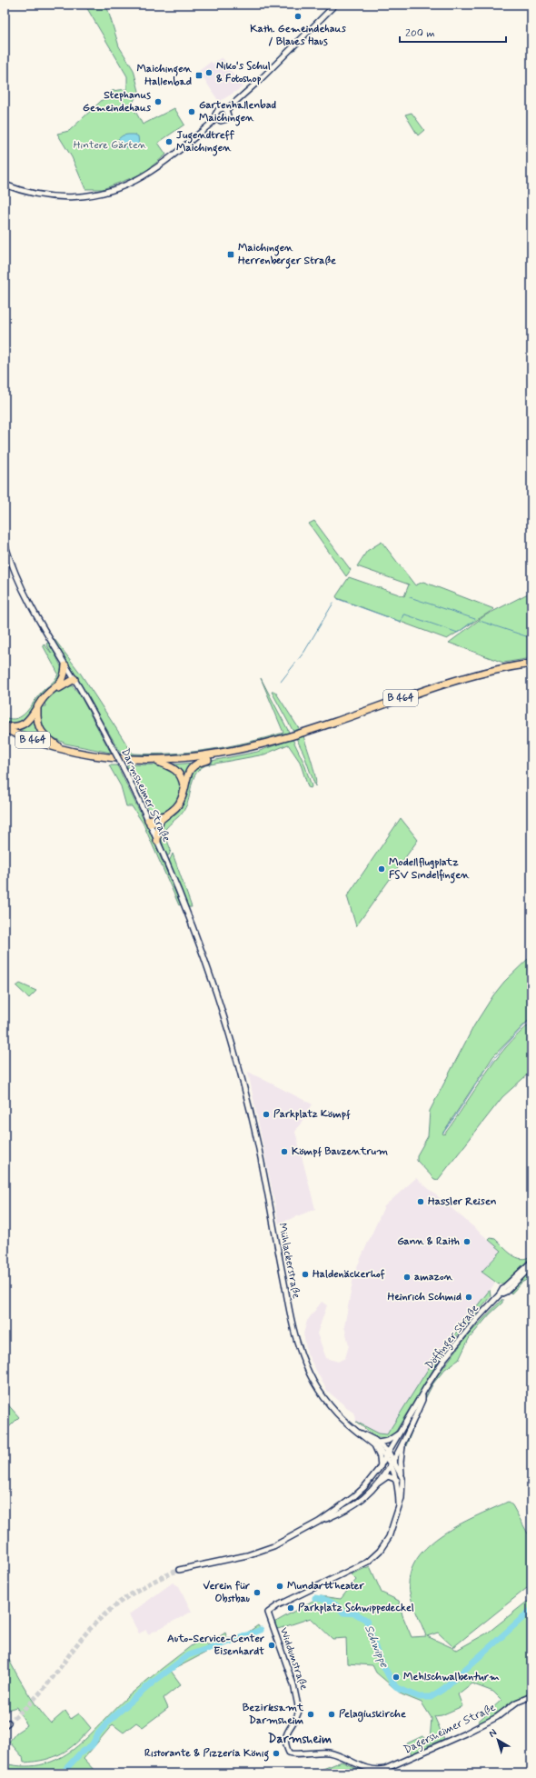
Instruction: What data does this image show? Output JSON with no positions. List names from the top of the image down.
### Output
{
  "streets": {
    "highway": ["B 464"],
    "street": [
      "Darmsheimer Straße",
      "Mühlackerstraße",
      "Döffinger Straße",
      "Widdumstraße",
      "Dagersheimer Straße"
    ]
  },
  "crossings": [
    ["Darmsheimer Straße", "Mühlackerstraße"],
    ["Mühlackerstraße", "Döffinger Straße"],
    ["Widdumstraße", "Dagersheimer Straße"]
  ],
  "districts": ["Darmsheim"],
  "water": ["Schwippe"],
  "parks": ["Hintere Gärten"],
  "places": {
    "other": [
      "Kath. Gemeindehaus / Blaues Haus",
      "Niko's Schul & Fotoshop",
      "Stephanus Gemeindehaus",
      "Gartenhallenbad Maichingen",
      "Jugendtreff Maichingen",
      "Modellflugplatz FSV Sindelfingen",
      "Parkplatz Kömpf",
      "Kömpf Bauzentrum",
      "Hassler Reisen",
      "Gann & Raith",
      "Haldenäckerhof",
      "amazon",
      "Heinrich Schmid",
      "Mundarttheater",
      "Verein für Obstbau",
      "Parkplatz Schwippedeckel",
      "Auto-Service-Center Eisenhardt",
      "Mehlschwalbenturm",
      "Bezirksamt Darmsheim",
      "Pelagiuskirche",
      "Ristorante & Pizzeria König"
    ],
    "transit": ["Maichingen Hallenbad", "Maichingen Herrenberger Straße"]
  },
  "scale_bar": "200 m",
  "north": "top left"
}
